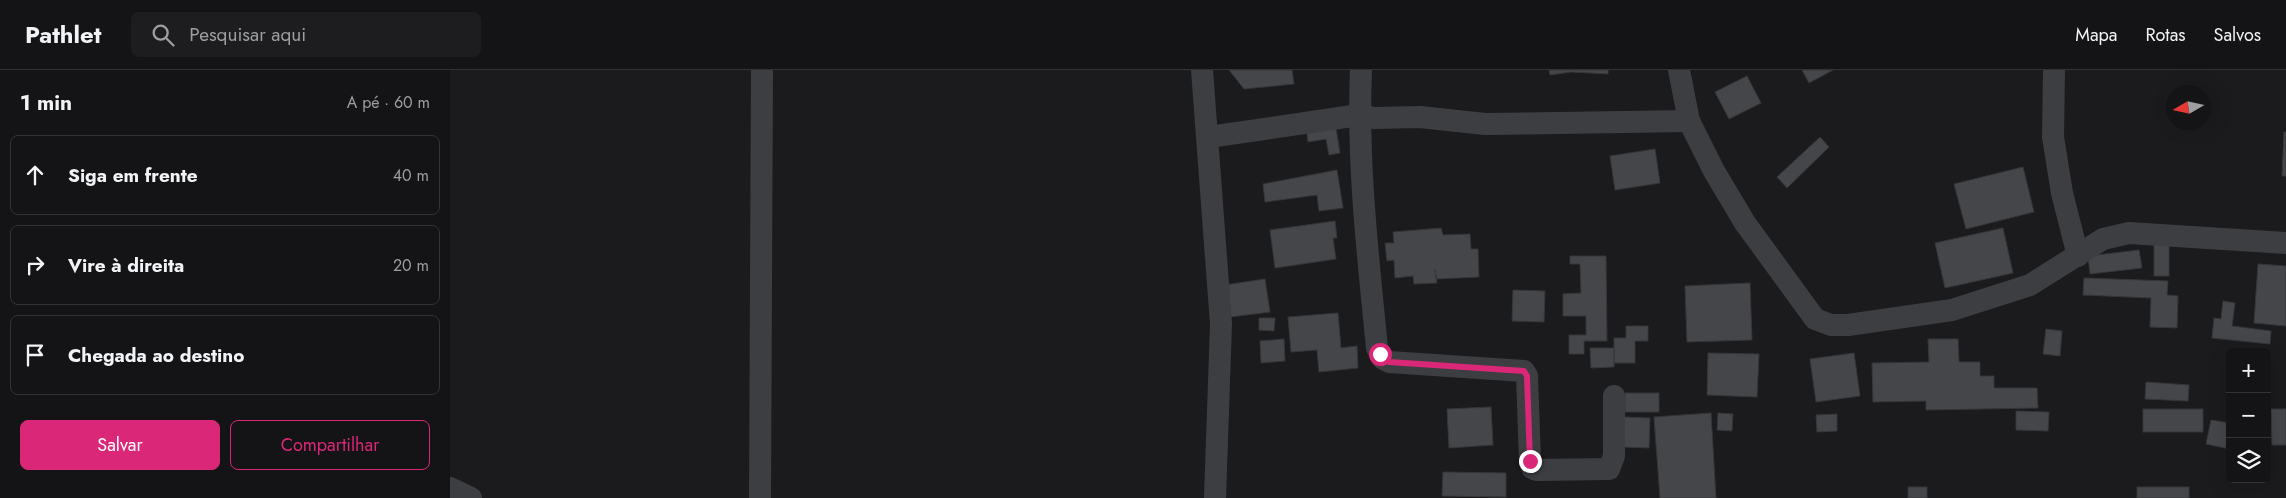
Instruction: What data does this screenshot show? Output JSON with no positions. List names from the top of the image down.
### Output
{
  "north": "left",
  "page": {
    "header": "Pathlet",
    "search": "Pesquisar aqui",
    "nav": ["Mapa", "Rotas", "Salvos"],
    "heading": ["1 min", "A pé · 60 m"],
    "list": [
      ["Siga em frente", "40 m"],
      ["Vire à direita", "20 m"],
      "Chegada ao destino"
    ],
    "map_buttons": ["+", "−"],
    "buttons": ["Salvar", "Compartilhar"]
  }
}
